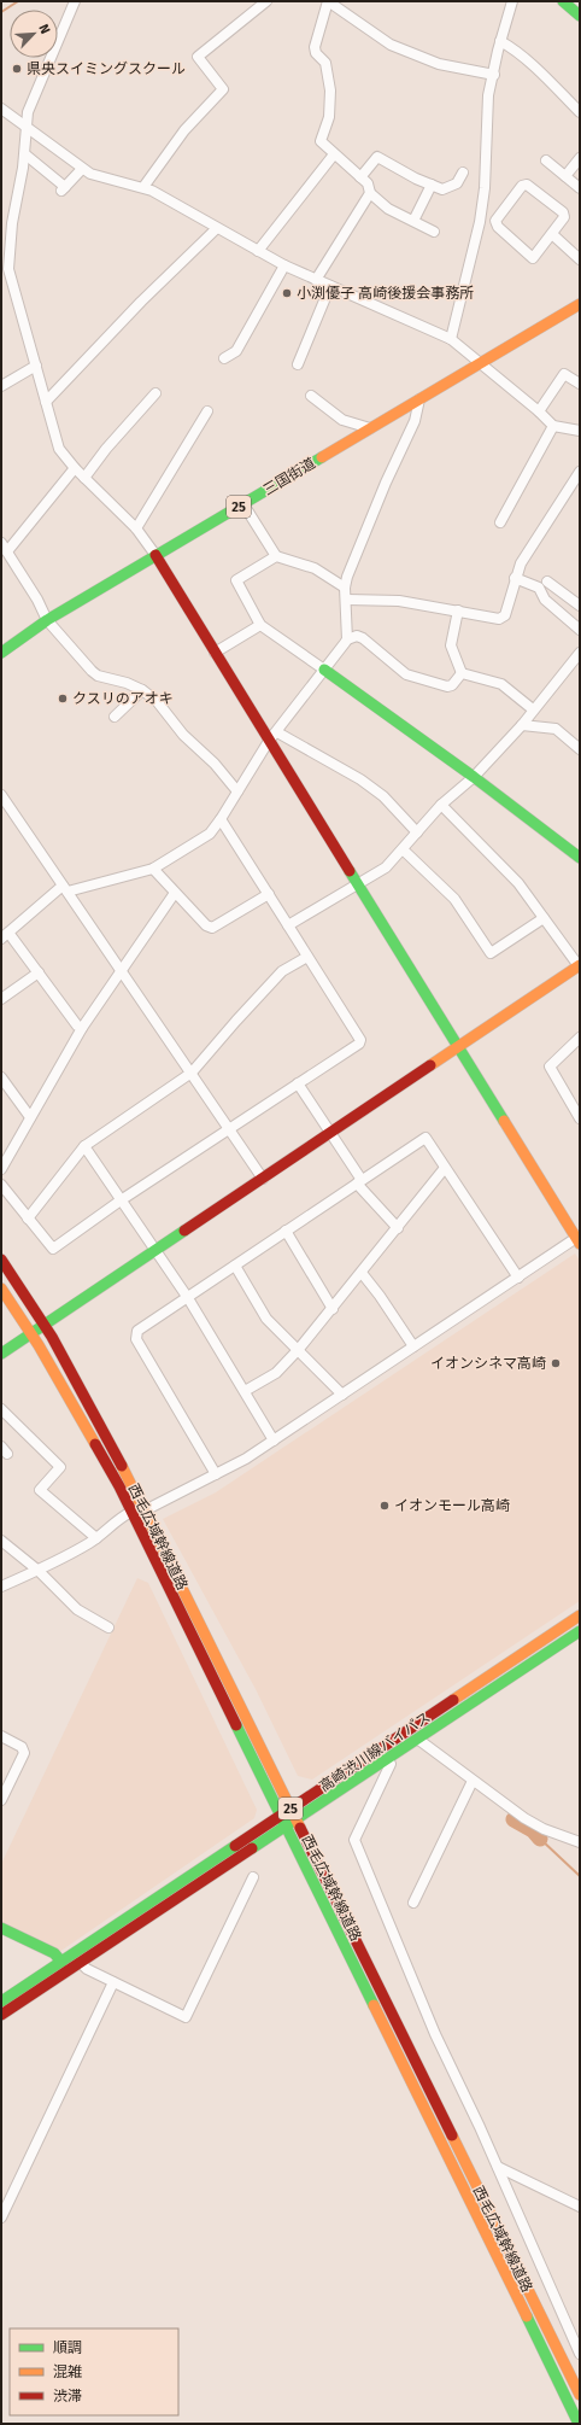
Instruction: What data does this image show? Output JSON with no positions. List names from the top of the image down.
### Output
{
  "streets": {
    "main road": [
      "三国街道",
      "25",
      "西毛広域幹線道路",
      "高崎渋川線バイパス"
    ]
  },
  "crossings": [
    ["西毛広域幹線道路", "高崎渋川線バイパス"]
  ],
  "places": [
    "県央スイミングスクール",
    "小渕優子 高崎後援会事務所",
    "クスリのアオキ",
    "イオンシネマ高崎",
    "イオンモール高崎"
  ],
  "legend": ["順調", "混雑", "渋滞"],
  "north": "top right"
}
